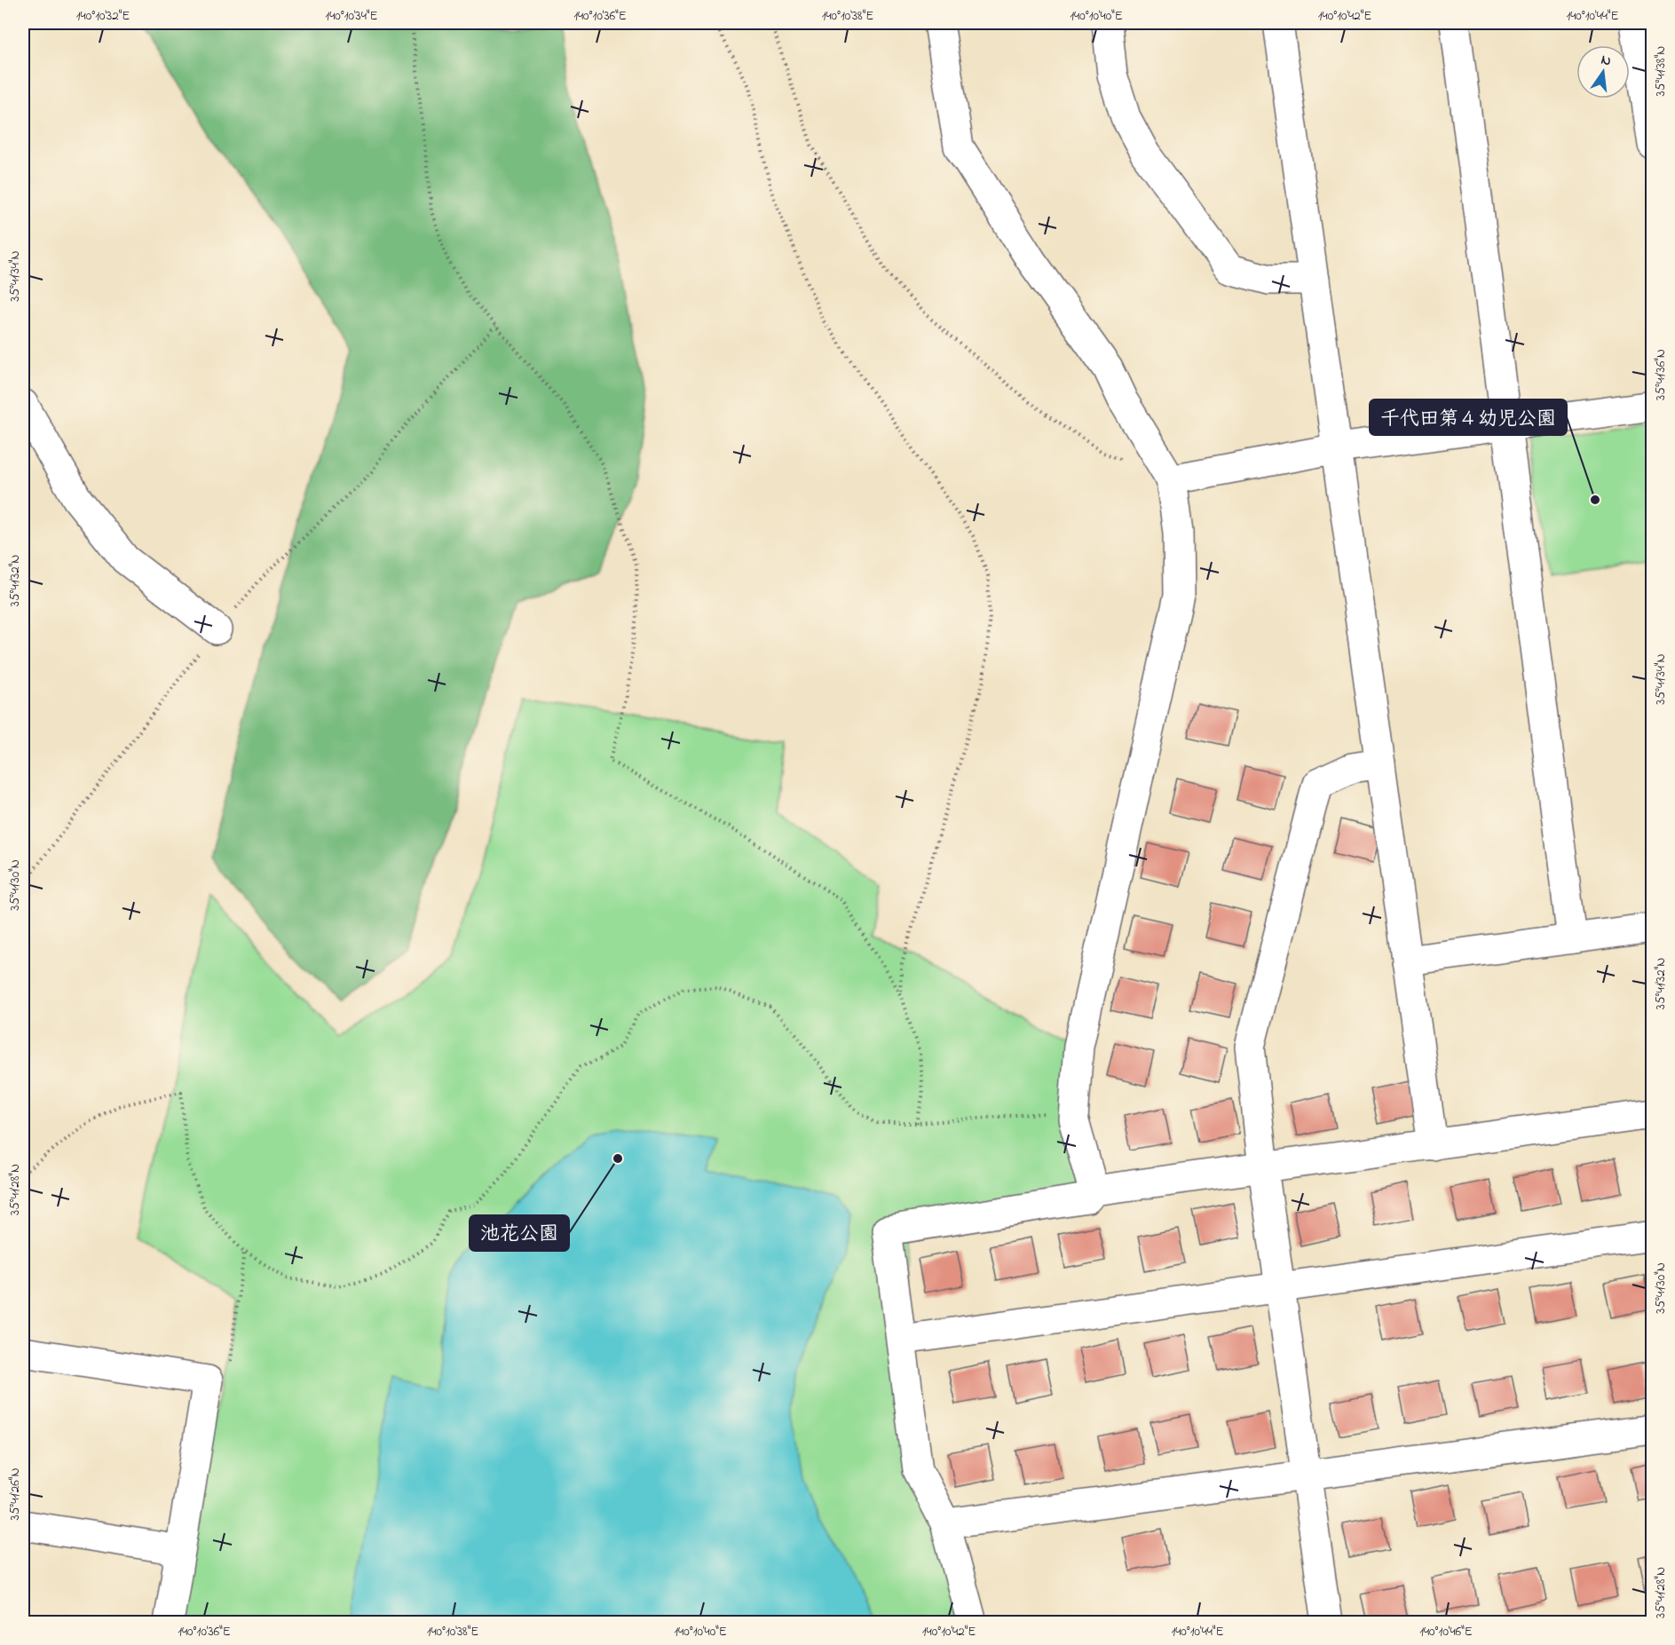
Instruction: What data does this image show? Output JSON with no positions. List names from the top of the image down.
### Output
{
  "places": ["千代田第４幼児公園", "池花公園"],
  "north": "top",
  "coordinates": [
    "140°10'32\"E",
    "140°10'34\"E",
    "140°10'36\"E",
    "140°10'38\"E",
    "140°10'40\"E",
    "140°10'42\"E",
    "140°10'44\"E",
    "35°41'38\"N",
    "35°41'34\"N",
    "35°41'36\"N",
    "35°41'32\"N",
    "35°41'30\"N",
    "35°41'28\"N",
    "35°41'26\"N",
    "140°10'46\"E"
  ]
}
